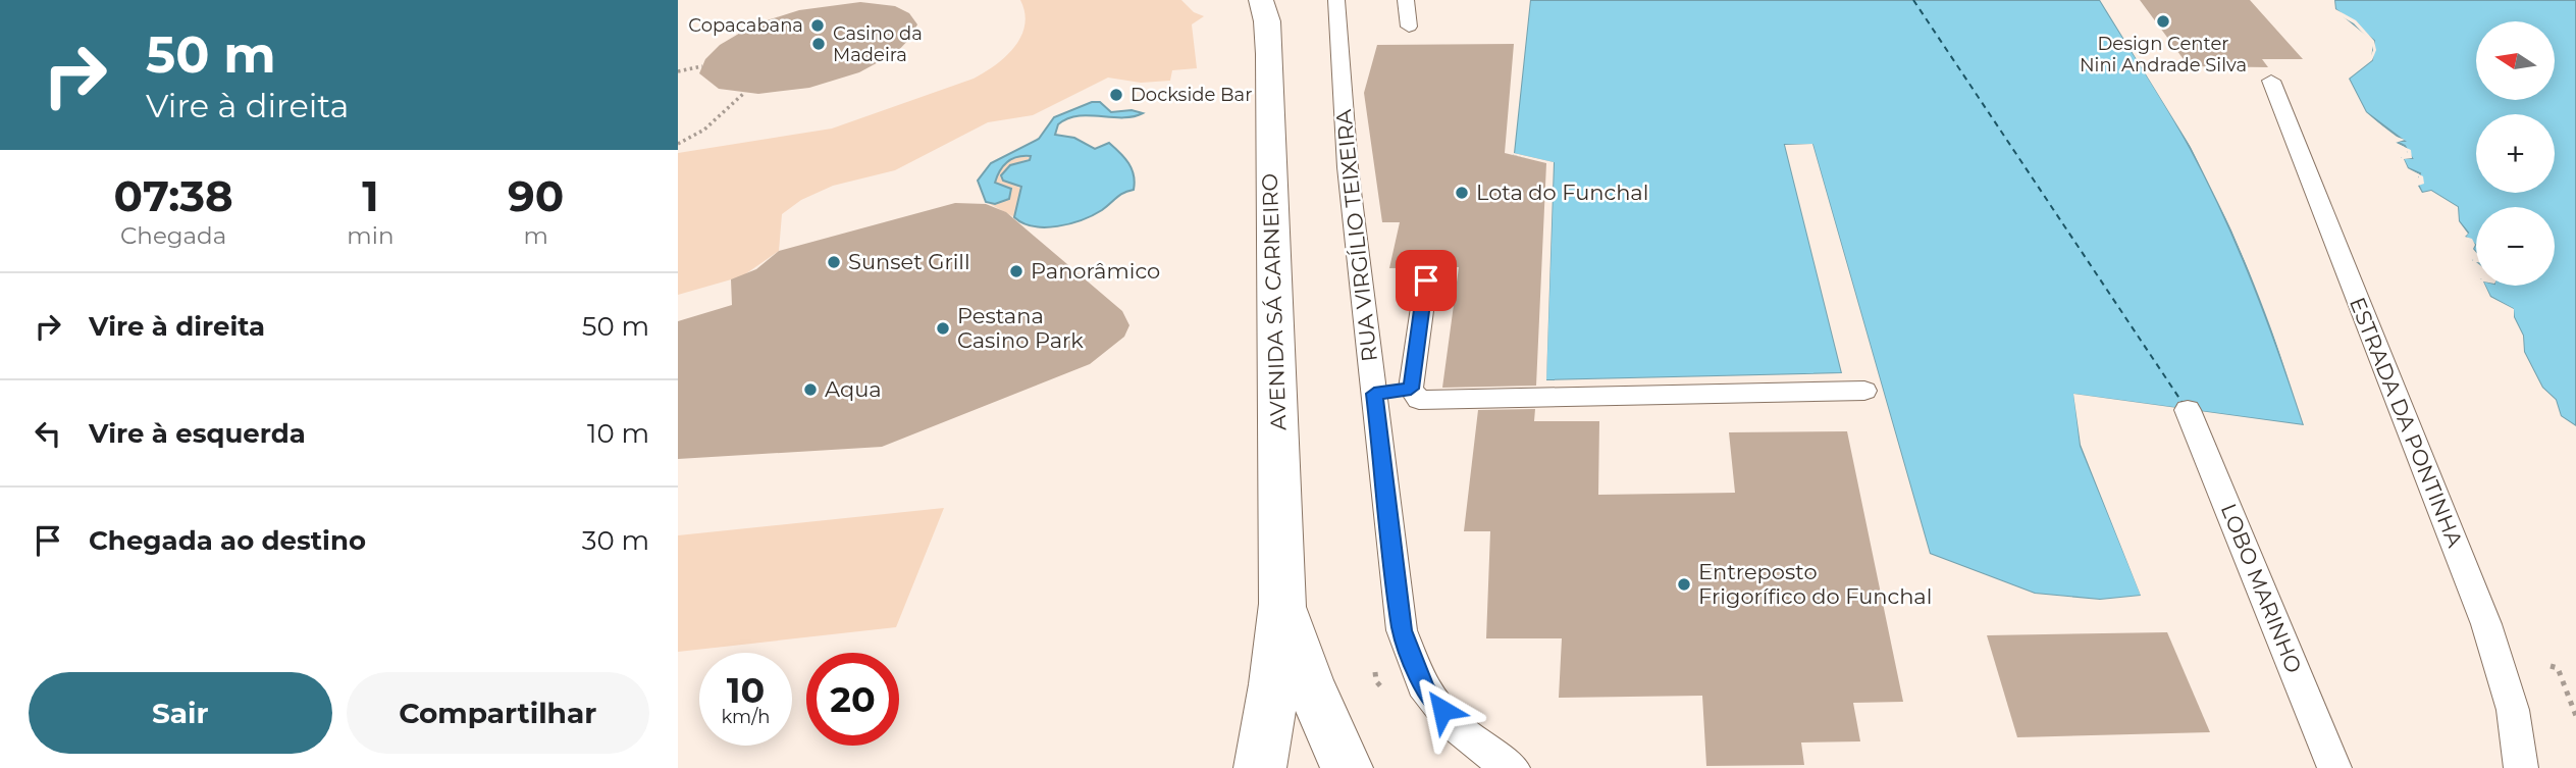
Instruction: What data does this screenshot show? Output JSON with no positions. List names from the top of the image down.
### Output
{
  "streets": {
    "main road": ["AVENIDA SÁ CARNEIRO"],
    "lane": ["RUA VIRGÍLIO TEIXEIRA", "ESTRADA DA PONTINHA", "LOBO MARINHO"]
  },
  "places": [
    "Design Center Nini Andrade Silva",
    "Copacabana",
    "Casino da Madeira",
    "Dockside Bar",
    "Lota do Funchal",
    "Sunset Grill",
    "Panorâmico",
    "Pestana Casino Park",
    "Aqua",
    "Entreposto Frigorífico do Funchal"
  ],
  "north": "left",
  "page": {
    "turn": ["50 m", "Vire à direita"],
    "map_buttons": ["+", "−"],
    "eta": [
      "07:38",
      "Chegada",
      "1",
      "min",
      "90",
      "m"
    ],
    "list": [
      {
        "name": "Vire à direita",
        "value": "50 m"
      },
      {
        "name": "Vire à esquerda",
        "value": "10 m"
      },
      {
        "name": "Chegada ao destino",
        "value": "30 m"
      }
    ],
    "speed": "10 km/h",
    "limit": "20",
    "buttons": ["Sair", "Compartilhar"]
  }
}
